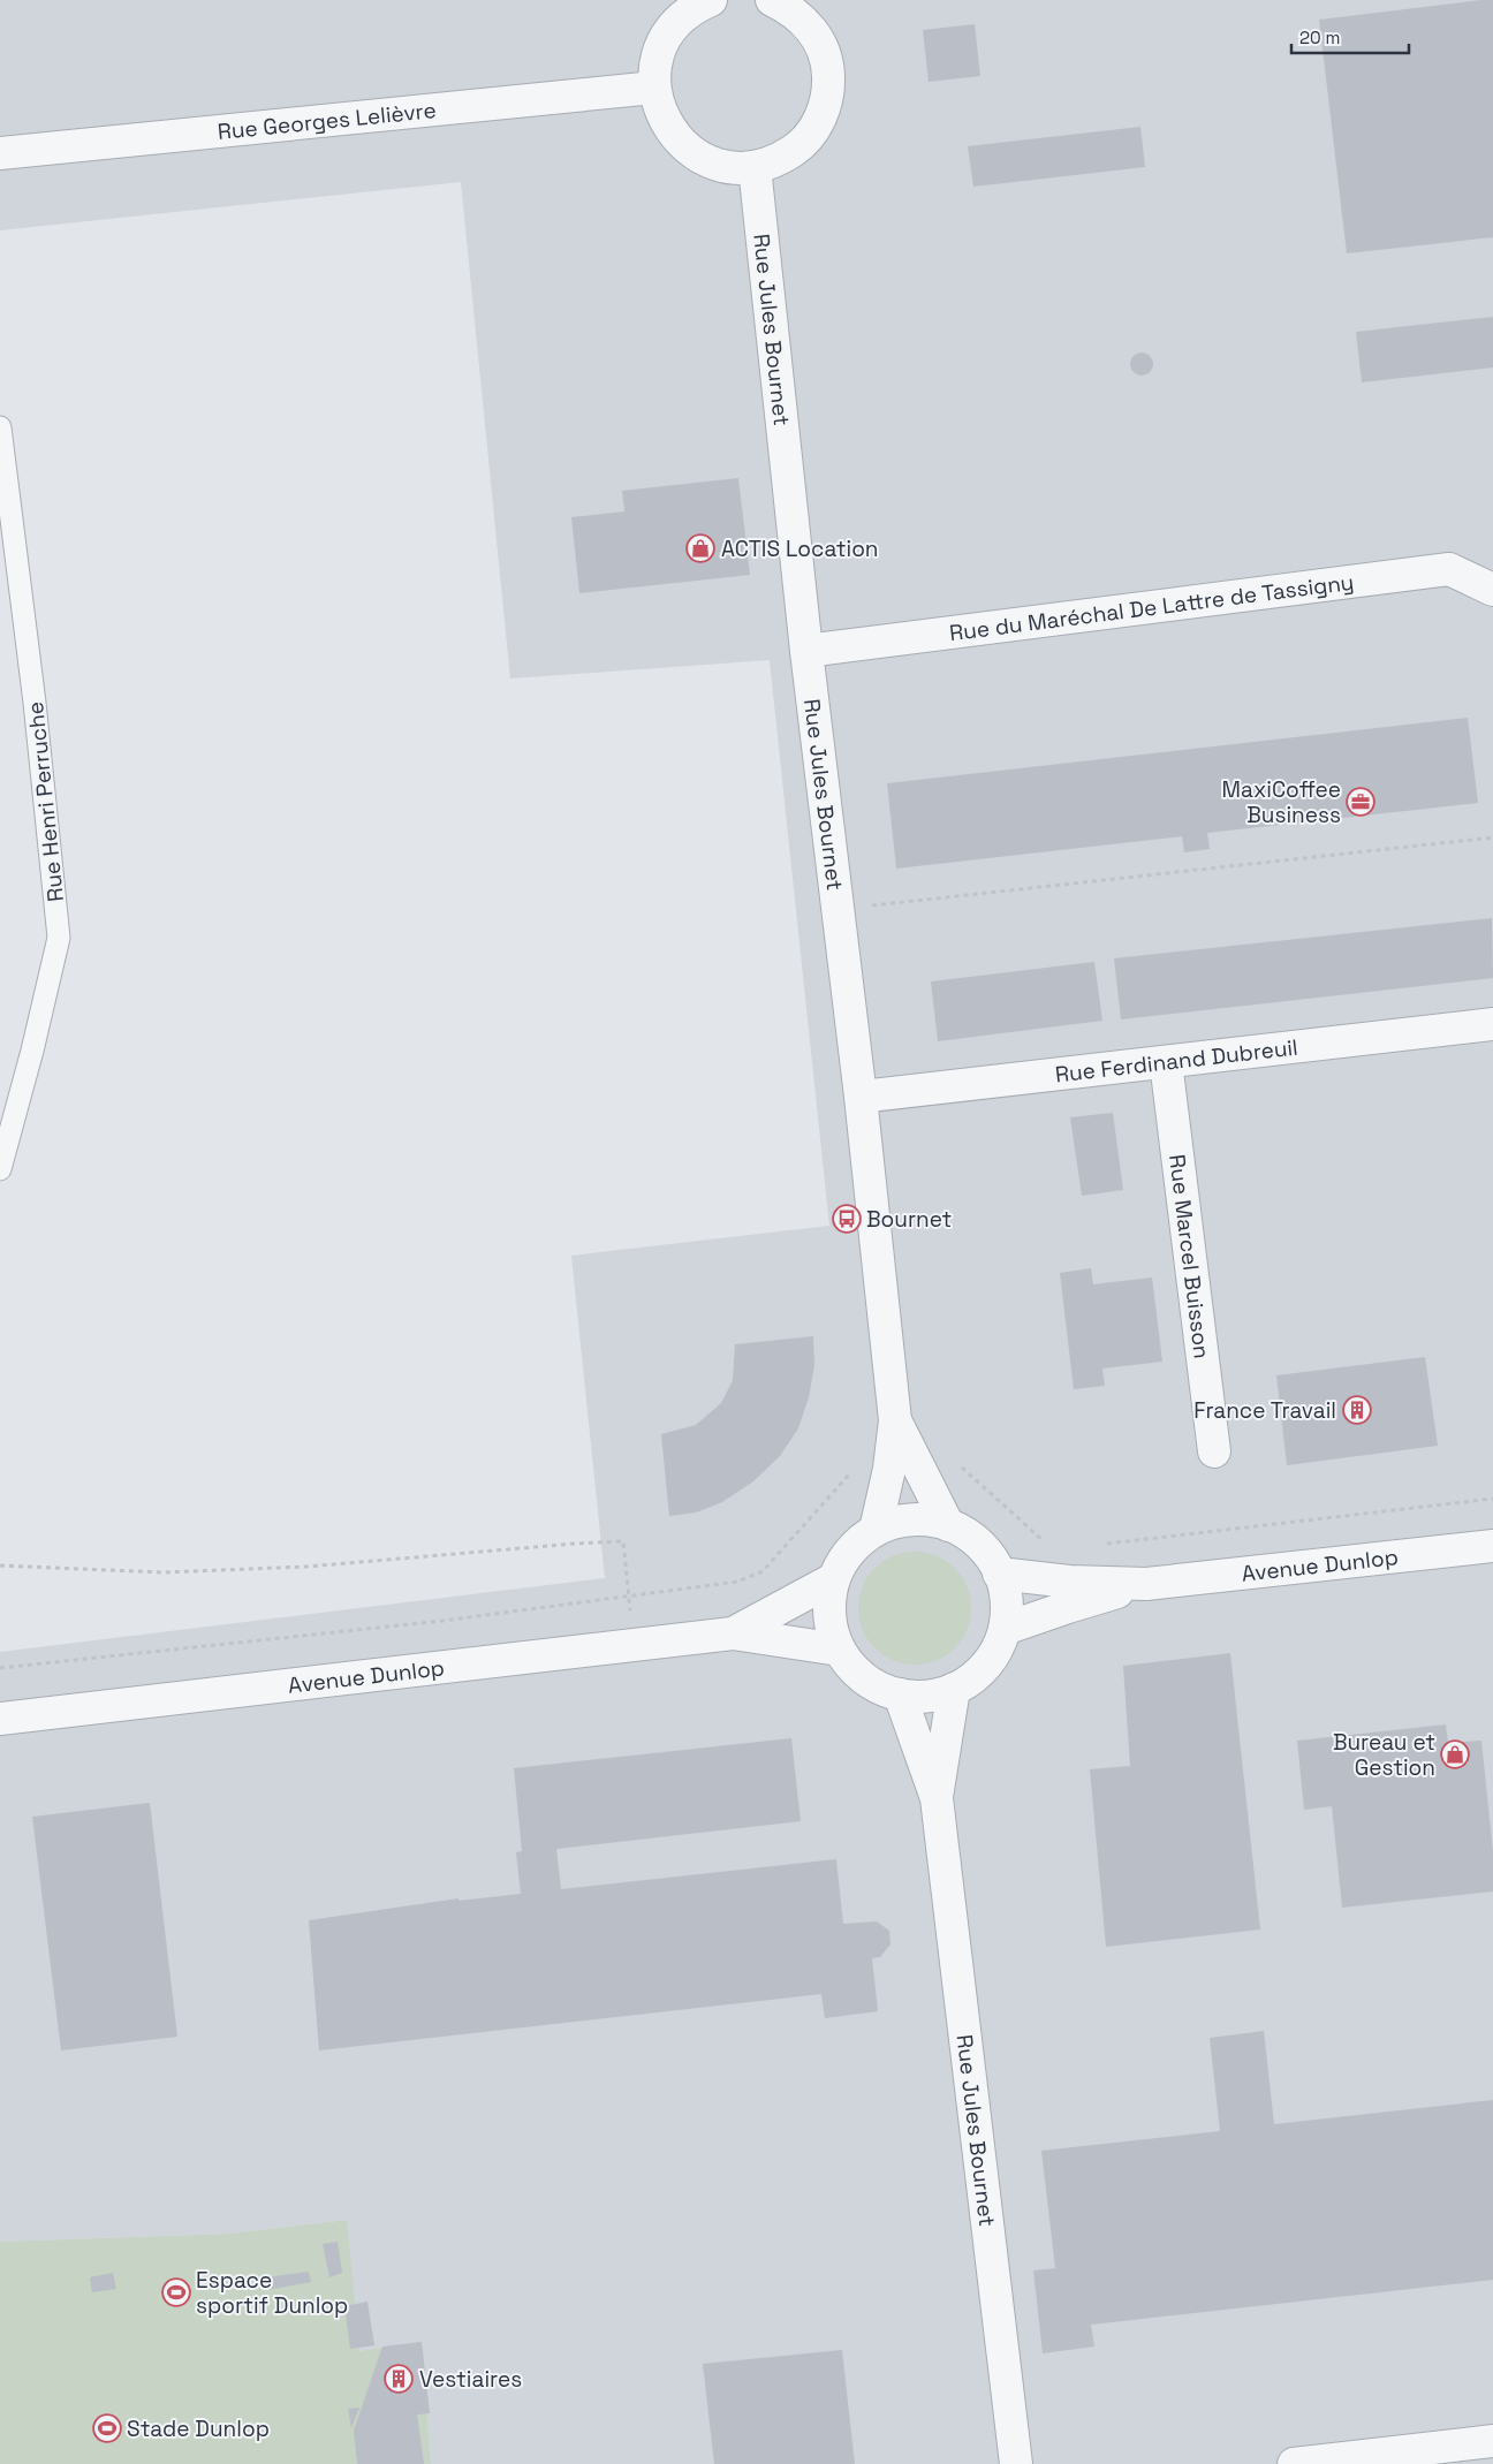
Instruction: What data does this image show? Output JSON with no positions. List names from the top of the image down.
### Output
{
  "streets": {
    "street": [
      "Rue Georges Lelièvre",
      "Rue Jules Bournet",
      "Rue du Maréchal De Lattre de Tassigny",
      "Rue Ferdinand Dubreuil",
      "Rue Marcel Buisson",
      "Avenue Dunlop"
    ],
    "lane": ["Rue Henri Perruche"]
  },
  "crossings": [
    ["Rue Jules Bournet", "Rue du Maréchal De Lattre de Tassigny"],
    ["Rue Jules Bournet", "Rue Ferdinand Dubreuil"],
    ["Rue Jules Bournet", "Avenue Dunlop"],
    ["Rue Ferdinand Dubreuil", "Rue Marcel Buisson"]
  ],
  "places": {
    "shop": ["ACTIS Location", "Bureau et Gestion"],
    "office": ["MaxiCoffee Business"],
    "bus stop": ["Bournet"],
    "building": ["France Travail", "Vestiaires"],
    "sports": ["Espace sportif Dunlop", "Stade Dunlop"]
  },
  "scale_bar": "20 m"
}
